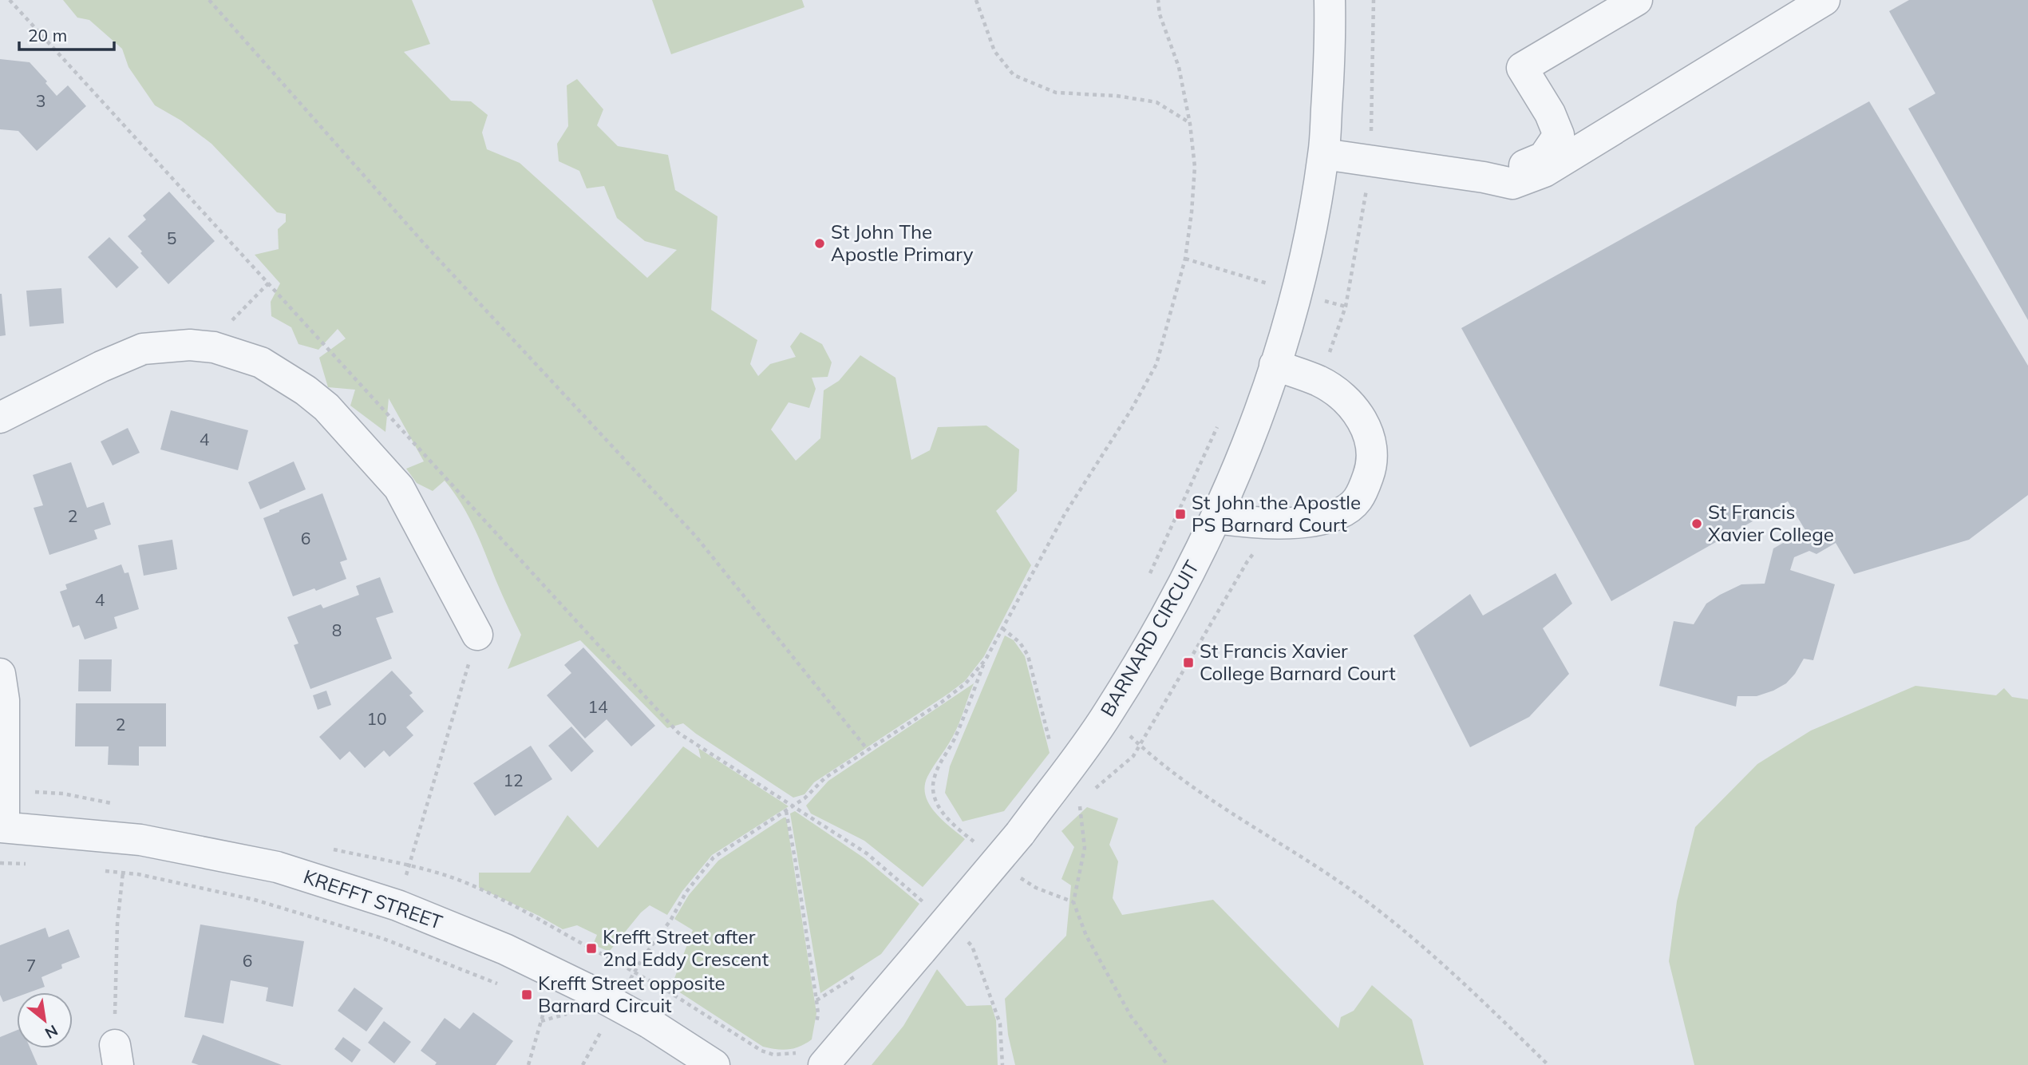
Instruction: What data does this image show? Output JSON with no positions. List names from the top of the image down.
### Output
{
  "streets": {
    "street": ["BARNARD CIRCUIT", "KREFFT STREET"]
  },
  "places": {
    "other": ["St John The Apostle Primary", "St Francis Xavier College"],
    "transit": [
      "St John the Apostle PS Barnard Court",
      "St Francis Xavier College Barnard Court",
      "Krefft Street after 2nd Eddy Crescent",
      "Krefft Street opposite Barnard Circuit"
    ]
  },
  "house_numbers": [
    "3",
    "5",
    "4",
    "2",
    "6",
    "4",
    "8",
    "14",
    "10",
    "2",
    "12",
    "6",
    "7"
  ],
  "scale_bar": "20 m",
  "north": "bottom right"
}
